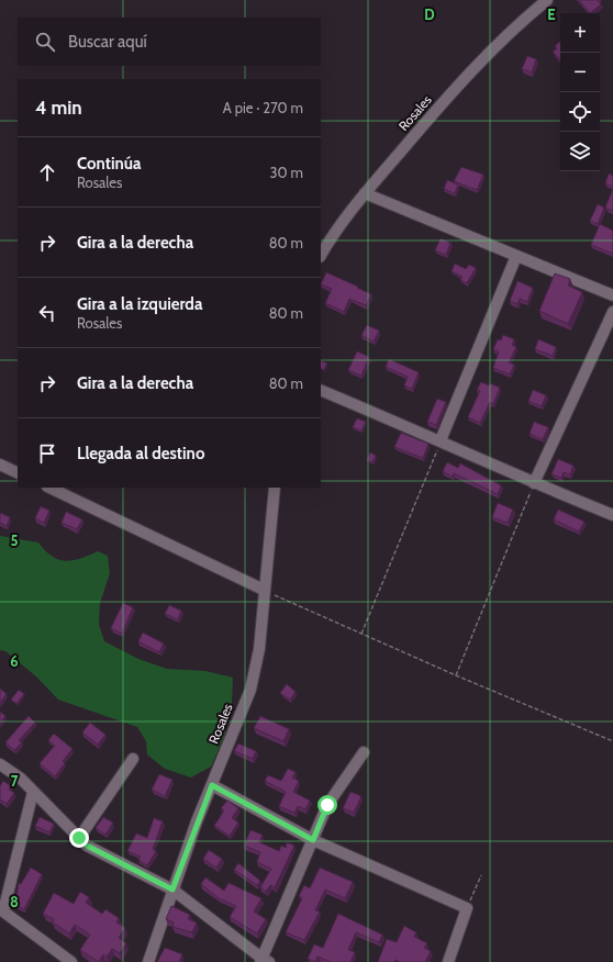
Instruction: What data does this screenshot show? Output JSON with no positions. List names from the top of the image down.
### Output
{
  "streets": {
    "street": ["Rosales"]
  },
  "page": {
    "map_buttons": ["+", "−"],
    "search": "Buscar aquí",
    "heading": ["4 min", "A pie · 270 m"],
    "list": [
      ["Continúa", "Rosales", "30 m"],
      ["Gira a la derecha", "80 m"],
      ["Gira a la izquierda", "Rosales", "80 m"],
      ["Gira a la derecha", "80 m"],
      "Llegada al destino"
    ]
  },
  "grid": {
    "columns": ["D", "E"],
    "rows": [
      "5",
      "6",
      "7",
      "8"
    ]
  }
}
